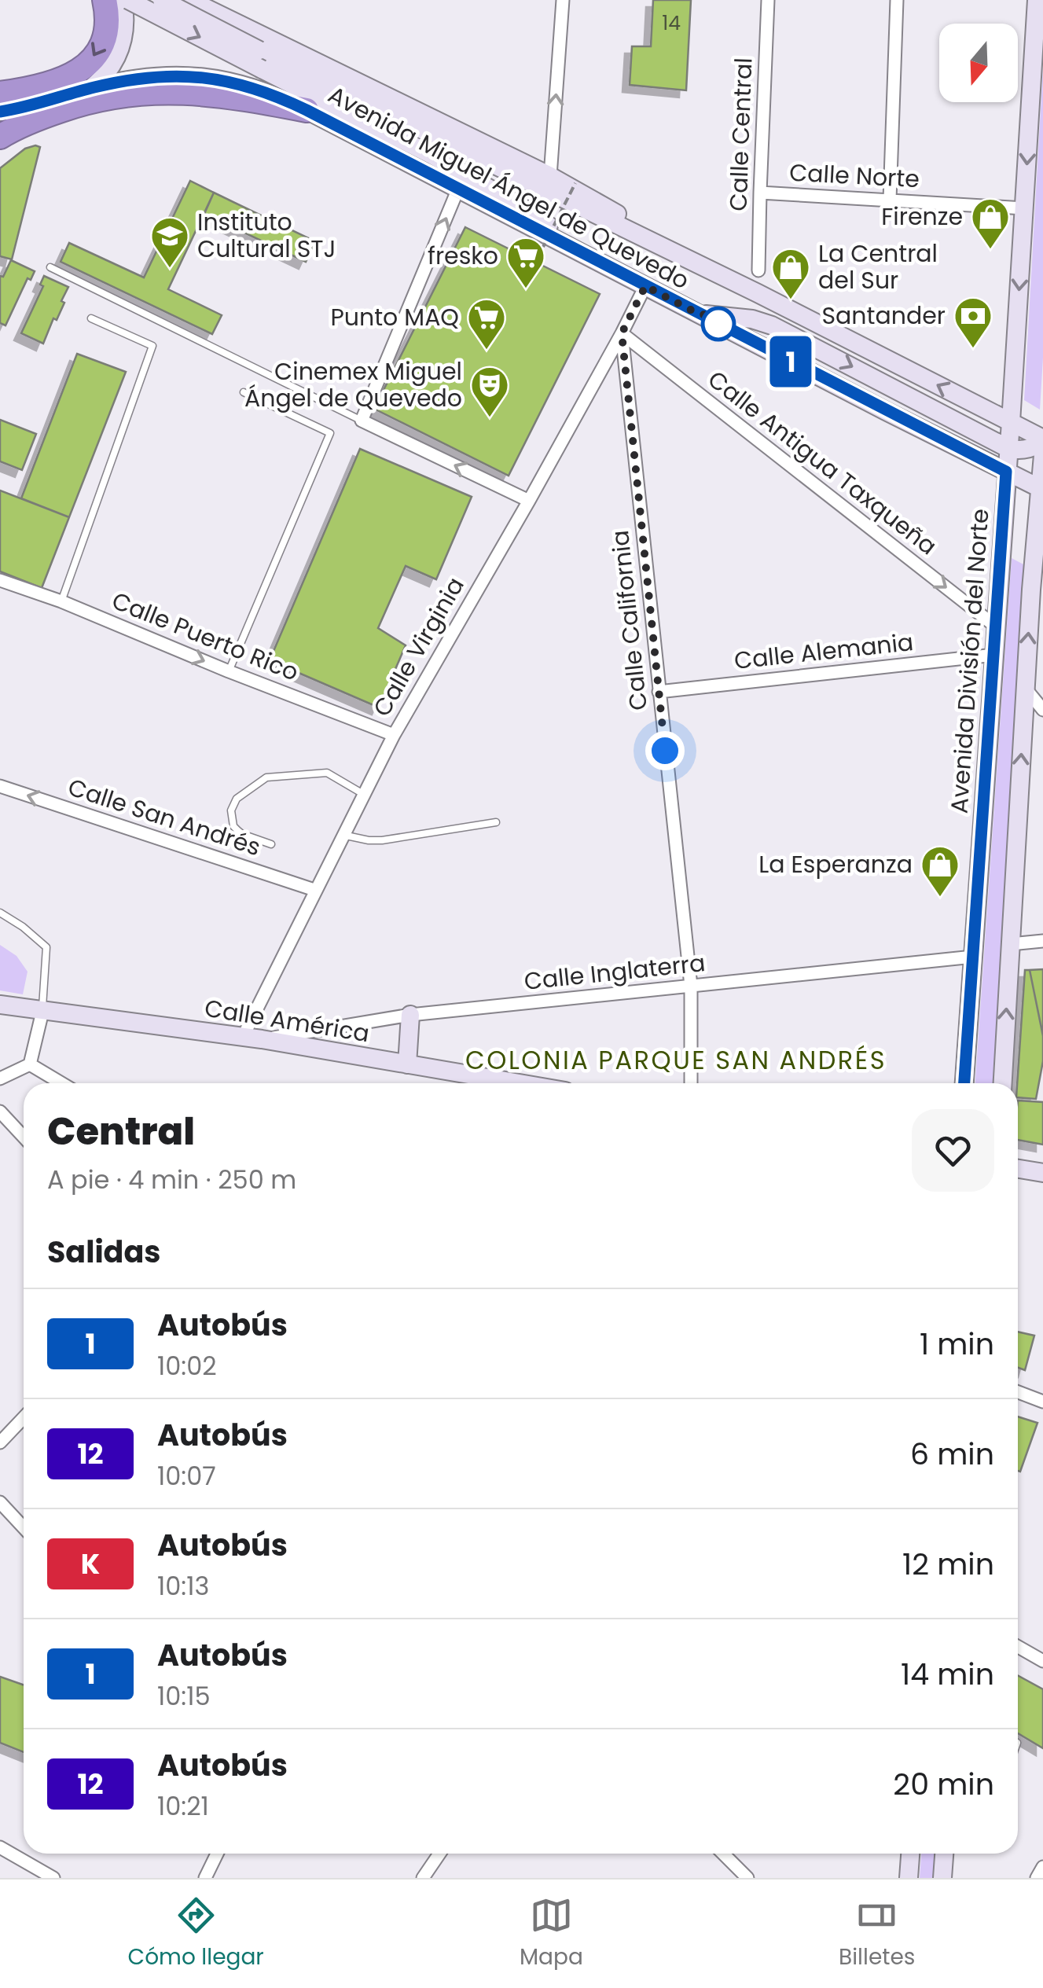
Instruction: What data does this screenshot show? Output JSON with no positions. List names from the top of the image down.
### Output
{
  "streets": {
    "main road": ["Avenida Miguel Ángel de Quevedo", "Avenida División del Norte", "Calle América"],
    "street": [
      "Calle Central",
      "Calle Norte",
      "Calle Antigua Taxqueña",
      "Calle California",
      "Calle Puerto Rico",
      "Calle Virginia",
      "Calle Alemania",
      "Calle San Andrés",
      "Calle Inglaterra"
    ]
  },
  "crossings": [
    ["Calle Central", "Calle Norte"],
    ["Calle Norte", "Avenida División del Norte"],
    ["Avenida Miguel Ángel de Quevedo", "Calle Virginia"],
    ["Avenida Miguel Ángel de Quevedo", "Avenida División del Norte"],
    ["Calle Antigua Taxqueña", "Calle California"],
    ["Calle Antigua Taxqueña", "Calle Virginia"],
    ["Calle Antigua Taxqueña", "Avenida División del Norte"],
    ["Calle California", "Calle Virginia"],
    ["Calle California", "Calle Alemania"],
    ["Calle California", "Calle Inglaterra"],
    ["Calle Puerto Rico", "Calle Virginia"],
    ["Calle Virginia", "Calle San Andrés"],
    ["Calle Virginia", "Calle Inglaterra"],
    ["Calle Virginia", "Calle América"],
    ["Calle Alemania", "Avenida División del Norte"],
    ["Avenida División del Norte", "Calle Inglaterra"],
    ["Calle Inglaterra", "Calle América"]
  ],
  "one_way": [
    "Calle Antigua Taxqueña",
    "Calle Puerto Rico",
    "Avenida División del Norte",
    "Calle San Andrés"
  ],
  "districts": ["COLONIA PARQUE SAN ANDRÉS"],
  "places": {
    "shop": ["Firenze", "La Central del Sur", "La Esperanza"],
    "school or university": ["Instituto Cultural STJ"],
    "supermarket": ["fresko", "Punto MAQ"],
    "bank": ["Santander"],
    "theatre": ["Cinemex Miguel Ángel de Quevedo"]
  },
  "lines": ["bus line 1"],
  "house_numbers": ["14"],
  "north": "bottom",
  "page": {
    "on_map": "1",
    "heading": [
      ["Central", "A pie · 4 min · 250 m"],
      "Salidas"
    ],
    "list": [
      {
        "mark": "1",
        "name": "Autobús",
        "note": "10:02",
        "value": "1 min"
      },
      {
        "mark": "12",
        "name": "Autobús",
        "note": "10:07",
        "value": "6 min"
      },
      {
        "mark": "K",
        "name": "Autobús",
        "note": "10:13",
        "value": "12 min"
      },
      {
        "mark": "1",
        "name": "Autobús",
        "note": "10:15",
        "value": "14 min"
      },
      {
        "mark": "12",
        "name": "Autobús",
        "note": "10:21",
        "value": "20 min"
      }
    ],
    "tabs": ["Cómo llegar", "Mapa", "Billetes"]
  }
}
